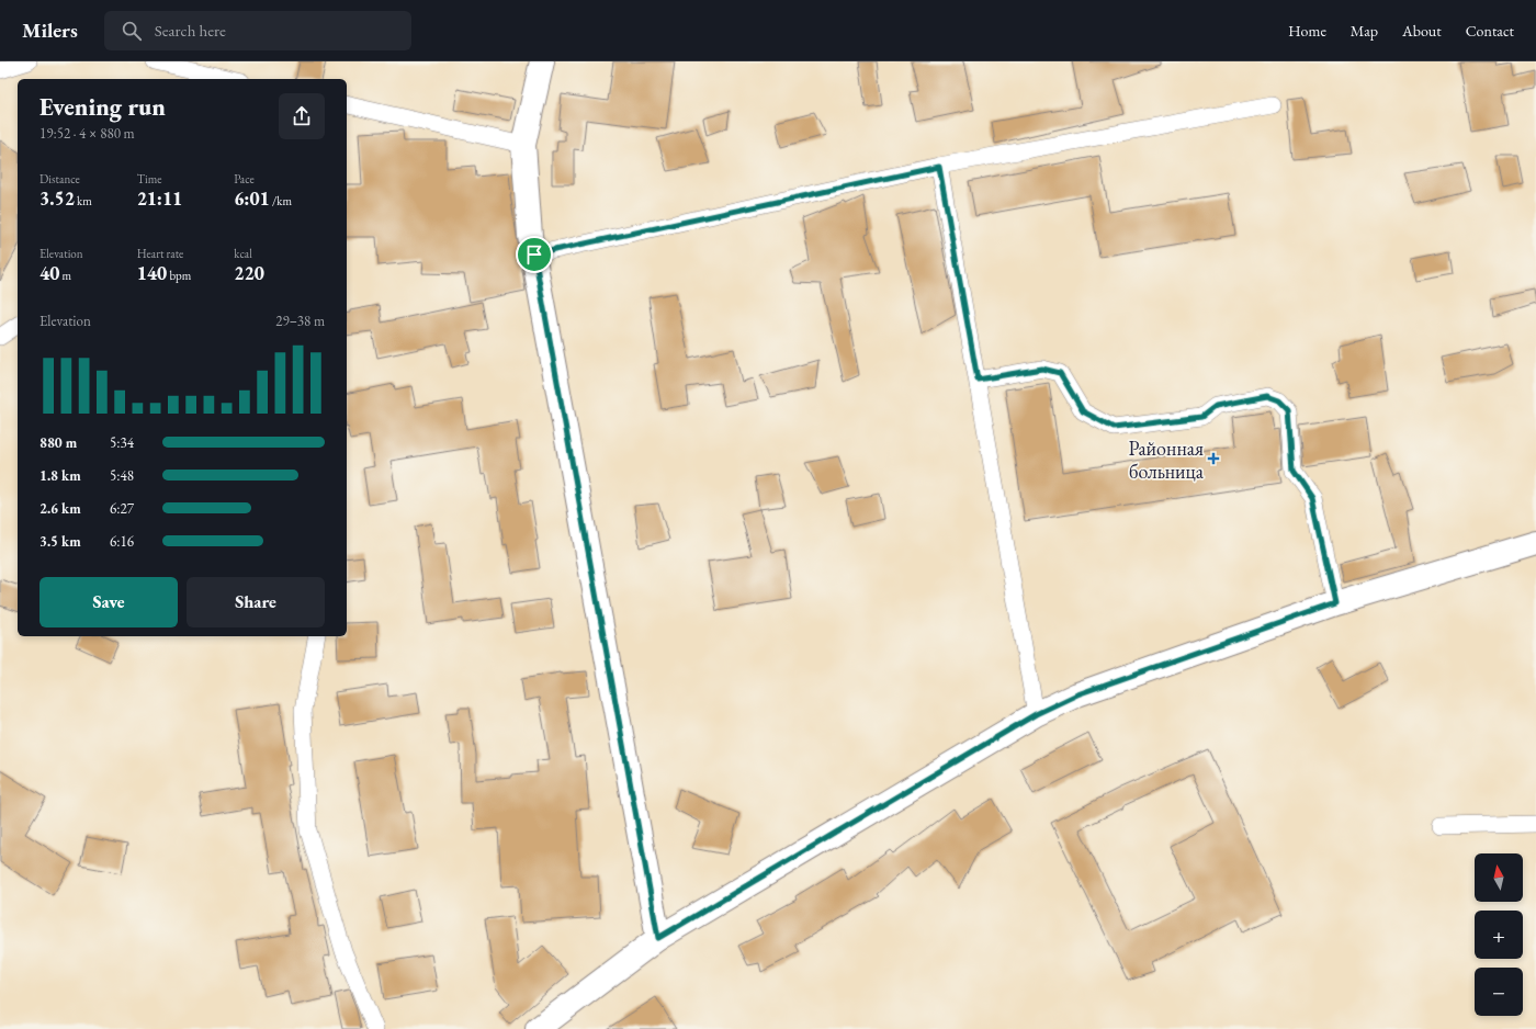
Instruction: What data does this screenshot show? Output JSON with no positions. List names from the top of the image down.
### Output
{
  "places": {
    "health": ["Районная больница"]
  },
  "north": "top",
  "page": {
    "header": "Milers",
    "search": "Search here",
    "nav": [
      "Home",
      "Map",
      "About",
      "Contact"
    ],
    "heading": ["Evening run", "19:52 · 4 × 880 m"],
    "stats": [
      ["Distance", "3.52 km"],
      ["Time", "21:11"],
      ["Pace", "6:01 /km"],
      ["Elevation", "40 m"],
      ["Heart rate", "140 bpm"],
      ["kcal", "220"]
    ],
    "chart": ["Elevation", "29–38 m"],
    "list": [
      {
        "name": "880 m",
        "note": "5:34"
      },
      {
        "name": "1.8 km",
        "note": "5:48"
      },
      {
        "name": "2.6 km",
        "note": "6:27"
      },
      {
        "name": "3.5 km",
        "note": "6:16"
      }
    ],
    "buttons": ["Save", "Share"],
    "map_buttons": ["+", "−"]
  }
}
